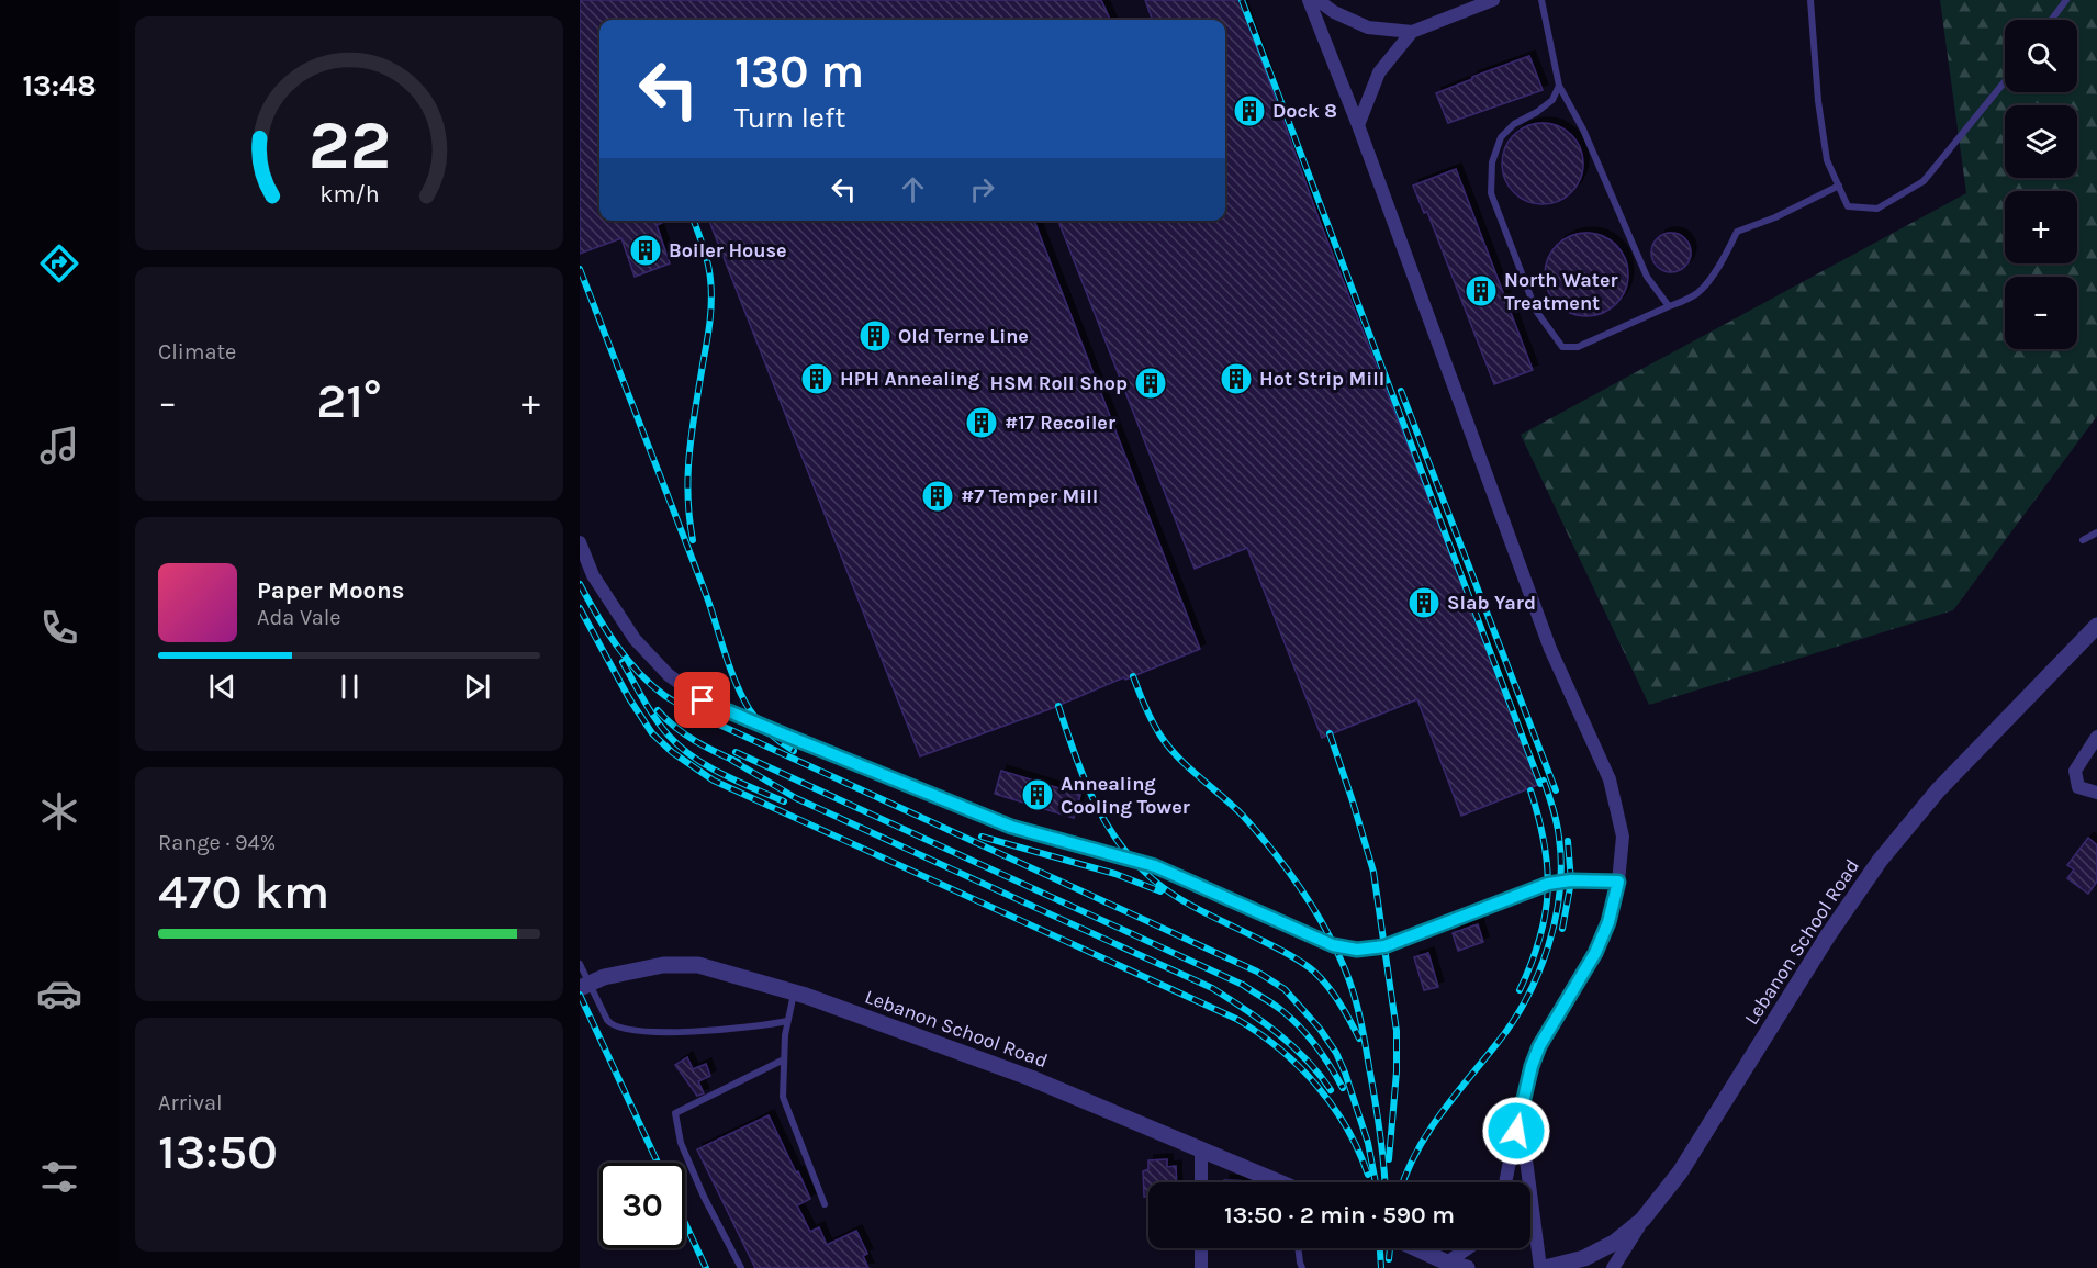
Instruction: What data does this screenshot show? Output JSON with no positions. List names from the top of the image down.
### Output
{
  "streets": {
    "street": ["Lebanon School Road"]
  },
  "places": {
    "building": [
      "Dock 8",
      "Boiler House",
      "North Water Treatment",
      "Old Terne Line",
      "HPH Annealing",
      "Hot Strip Mill",
      "HSM Roll Shop",
      "#17 Recoiler",
      "#7 Temper Mill",
      "Slab Yard",
      "Annealing Cooling Tower"
    ]
  },
  "page": {
    "tabs": "13:48",
    "map_buttons": ["+", "−"],
    "turn": ["130 m", "Turn left"],
    "tile": [
      "Climate",
      ["Range · 94%", "470 km"],
      ["Arrival", "13:50"]
    ],
    "heat": ["−", "21°", "+"],
    "song": ["Paper Moons", "Ada Vale"],
    "limit": "30",
    "trip": "13:50 · 2 min · 590 m",
    "gauge": ["22", "km/h"]
  }
}
